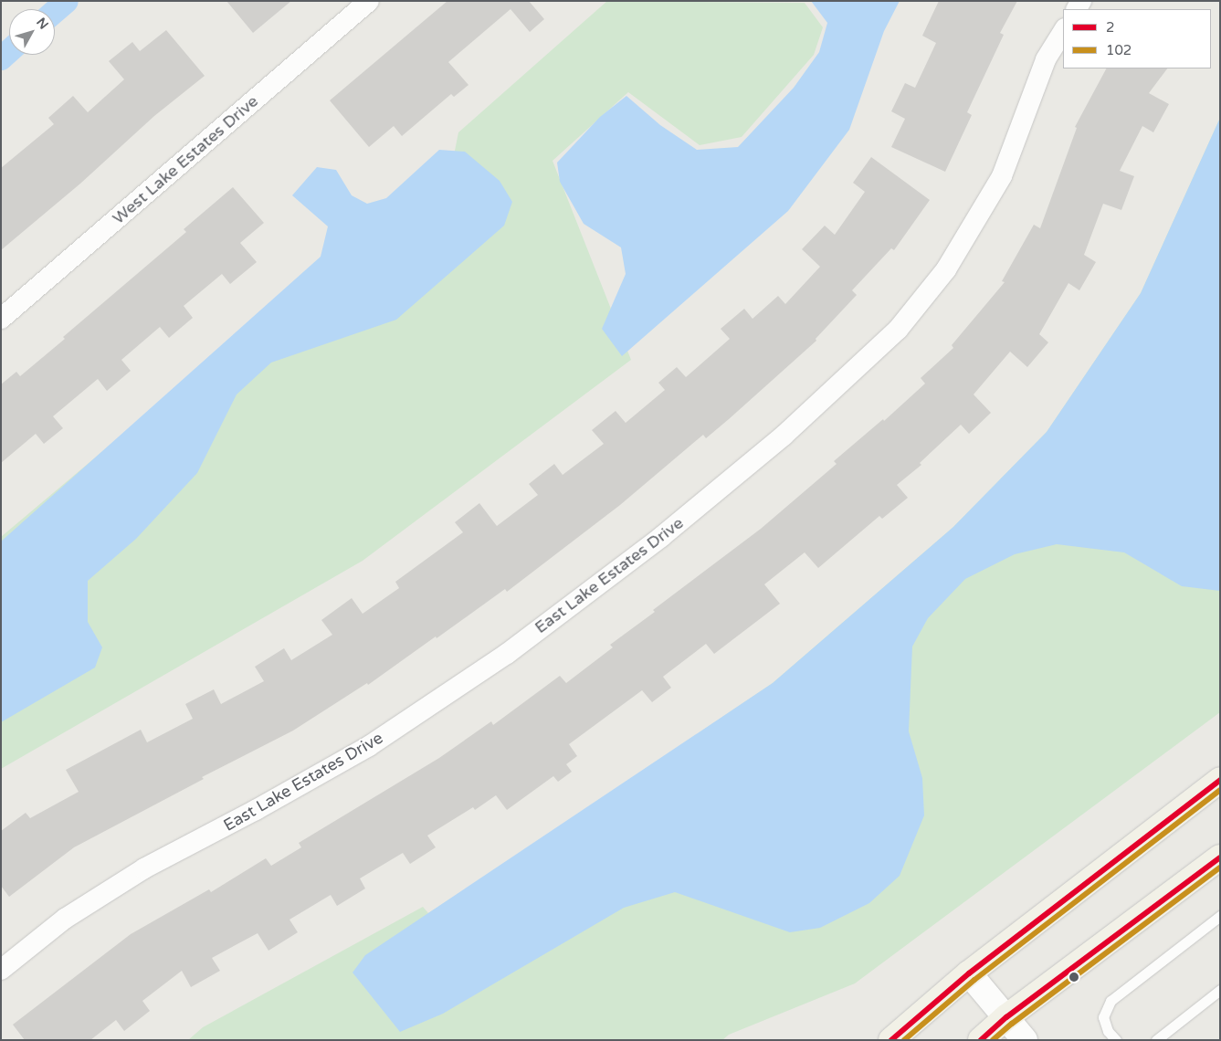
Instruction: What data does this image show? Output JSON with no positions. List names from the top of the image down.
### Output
{
  "streets": {
    "street": ["West Lake Estates Drive", "East Lake Estates Drive"]
  },
  "lines": ["transit line 2", "transit line 102"],
  "legend": ["2", "102"],
  "north": "top right"
}
